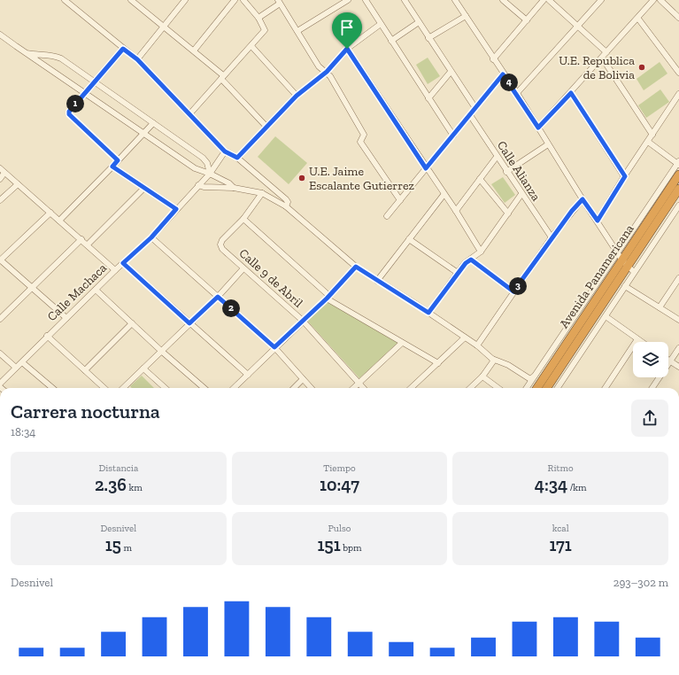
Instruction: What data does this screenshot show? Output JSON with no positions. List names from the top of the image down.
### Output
{
  "streets": {
    "highway": ["Avenida Panamericana"],
    "street": ["Calle Alianza", "Calle 9 de Abril", "Calle Machaca"]
  },
  "places": ["U.E. Republica de Bolivia", "U.E. Jaime Escalante Gutierrez"],
  "page": {
    "pins": [
      "4",
      "1",
      "3",
      "2"
    ],
    "heading": ["Carrera nocturna", "18:34"],
    "stats": [
      ["Distancia", "2.36 km"],
      ["Tiempo", "10:47"],
      ["Ritmo", "4:34 /km"],
      ["Desnivel", "15 m"],
      ["Pulso", "151 bpm"],
      ["kcal", "171"]
    ],
    "chart": ["Desnivel", "293–302 m"]
  }
}
